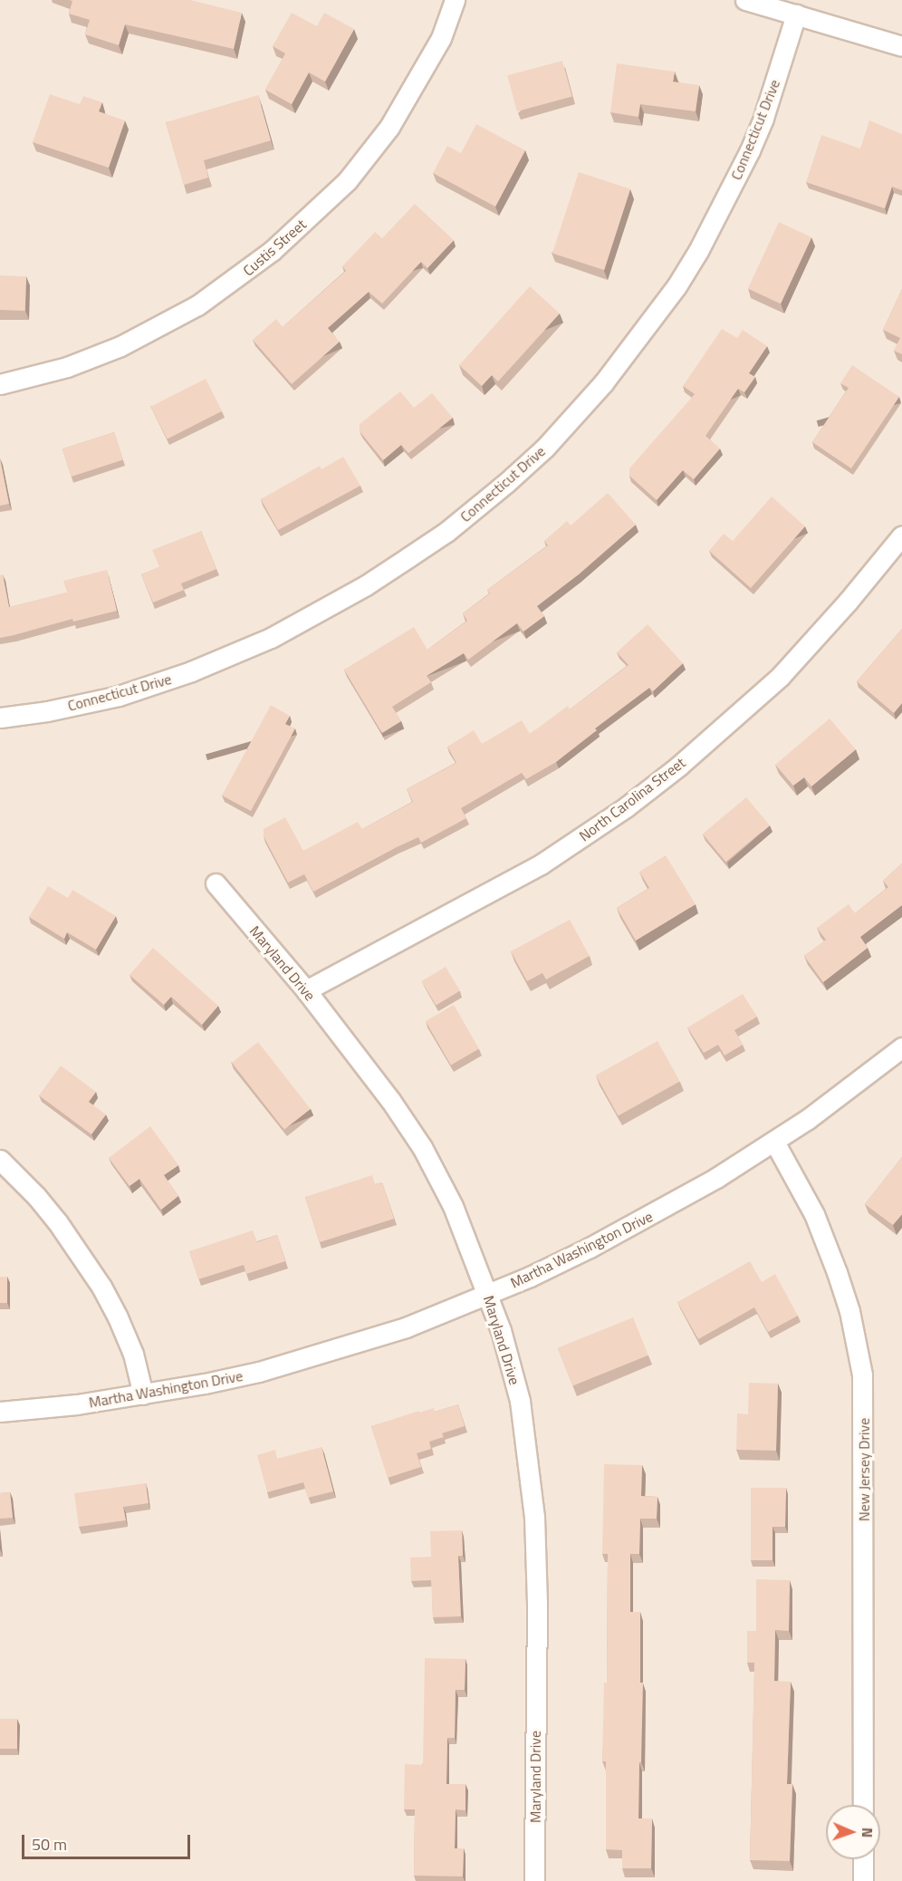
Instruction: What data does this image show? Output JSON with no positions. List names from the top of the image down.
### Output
{
  "streets": {
    "street": [
      "Connecticut Drive",
      "Custis Street",
      "North Carolina Street",
      "Maryland Drive",
      "Martha Washington Drive",
      "New Jersey Drive"
    ]
  },
  "crossings": [
    ["North Carolina Street", "Maryland Drive"],
    ["Maryland Drive", "Martha Washington Drive"],
    ["Martha Washington Drive", "New Jersey Drive"]
  ],
  "scale_bar": "50 m",
  "north": "right"
}
